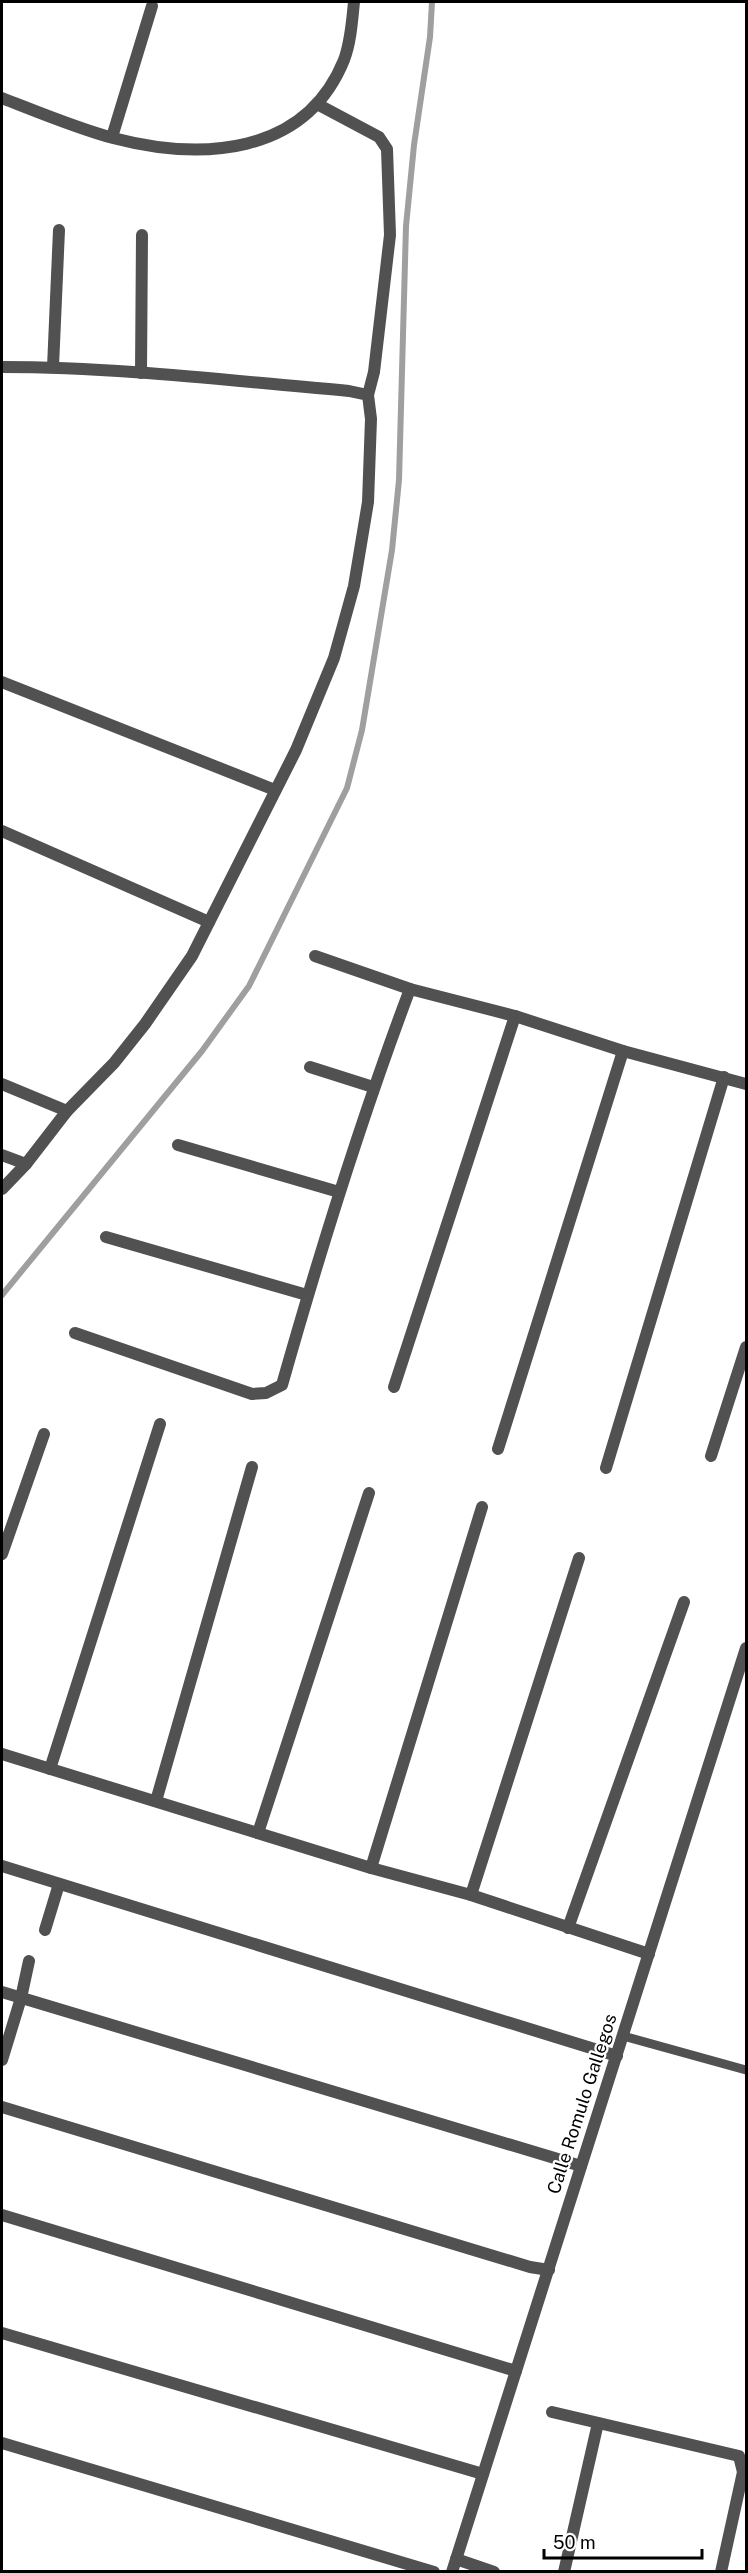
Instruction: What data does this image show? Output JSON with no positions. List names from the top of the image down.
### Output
{
  "streets": {
    "street": ["Calle Romulo Gallegos"]
  },
  "scale_bar": "50 m"
}
